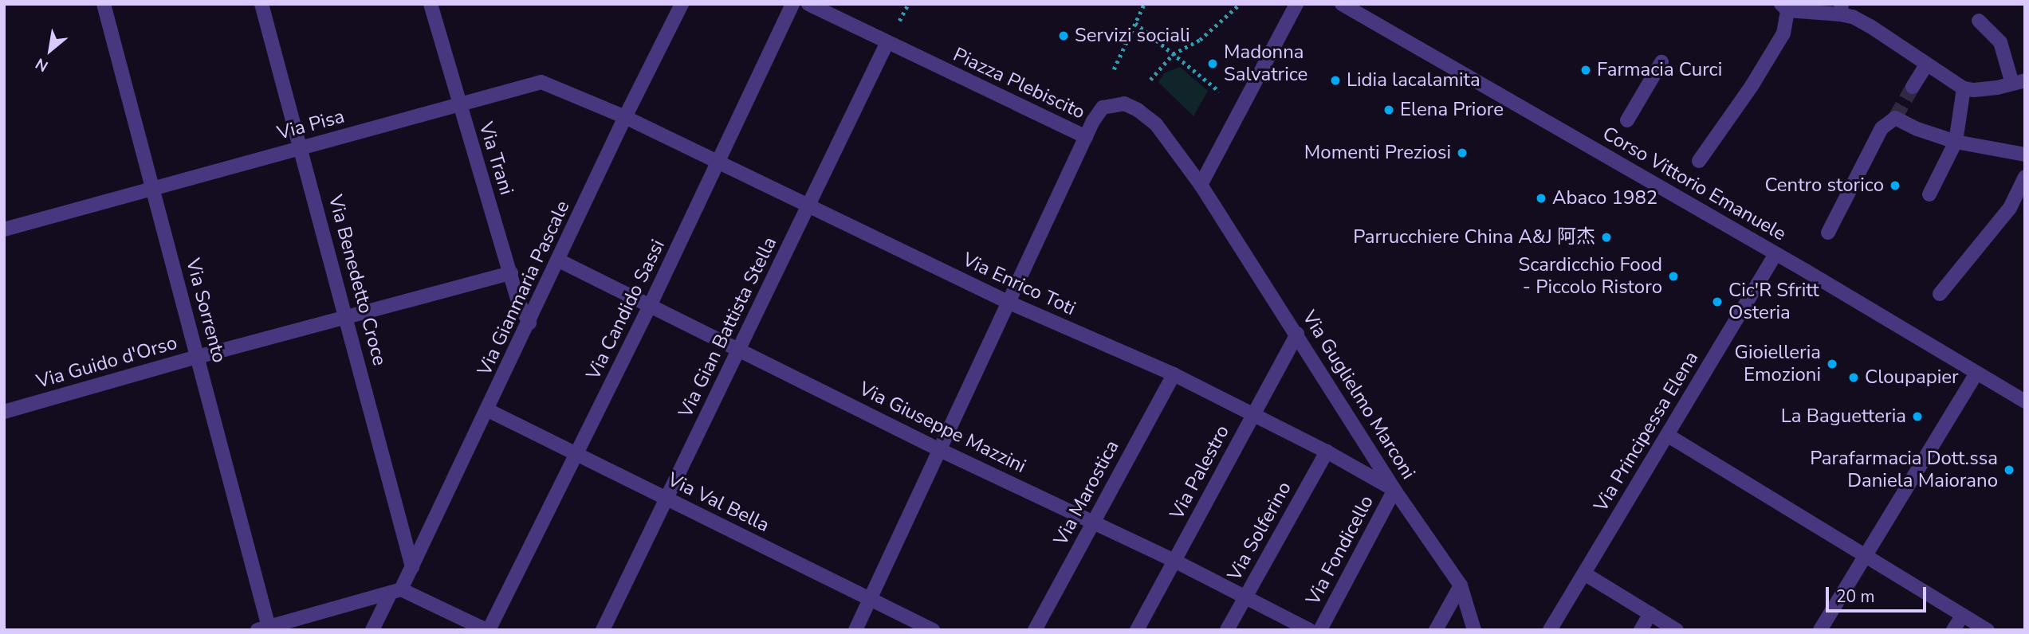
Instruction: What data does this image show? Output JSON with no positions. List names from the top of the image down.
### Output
{
  "streets": {
    "street": [
      "Piazza Plebiscito",
      "Via Pisa",
      "Via Trani",
      "Corso Vittorio Emanuele",
      "Via Benedetto Croce",
      "Via Enrico Toti",
      "Via Gianmaria Pascale",
      "Via Candido Sassi",
      "Via Sorrento",
      "Via Gian Battista Stella",
      "Via Guido d'Orso",
      "Via Guglielmo Marconi",
      "Via Giuseppe Mazzini",
      "Via Principessa Elena",
      "Via Palestro",
      "Via Marostica",
      "Via Val Bella",
      "Via Solferino",
      "Via Fondicello"
    ]
  },
  "crossings": [
    ["Piazza Plebiscito", "Via Gian Battista Stella"],
    ["Piazza Plebiscito", "Via Guglielmo Marconi"],
    ["Via Pisa", "Via Trani"],
    ["Via Pisa", "Via Benedetto Croce"],
    ["Via Pisa", "Via Enrico Toti"],
    ["Via Pisa", "Via Gianmaria Pascale"],
    ["Via Pisa", "Via Sorrento"],
    ["Via Trani", "Via Gianmaria Pascale"],
    ["Via Trani", "Via Guido d'Orso"],
    ["Corso Vittorio Emanuele", "Via Principessa Elena"],
    ["Via Benedetto Croce", "Via Gianmaria Pascale"],
    ["Via Benedetto Croce", "Via Guido d'Orso"],
    ["Via Enrico Toti", "Via Gianmaria Pascale"],
    ["Via Enrico Toti", "Via Candido Sassi"],
    ["Via Enrico Toti", "Via Gian Battista Stella"],
    ["Via Enrico Toti", "Via Guglielmo Marconi"],
    ["Via Enrico Toti", "Via Palestro"],
    ["Via Enrico Toti", "Via Marostica"],
    ["Via Enrico Toti", "Via Solferino"],
    ["Via Enrico Toti", "Via Fondicello"],
    ["Via Gianmaria Pascale", "Via Giuseppe Mazzini"],
    ["Via Gianmaria Pascale", "Via Val Bella"],
    ["Via Candido Sassi", "Via Giuseppe Mazzini"],
    ["Via Candido Sassi", "Via Val Bella"],
    ["Via Sorrento", "Via Guido d'Orso"],
    ["Via Gian Battista Stella", "Via Giuseppe Mazzini"],
    ["Via Gian Battista Stella", "Via Val Bella"],
    ["Via Guglielmo Marconi", "Via Palestro"],
    ["Via Guglielmo Marconi", "Via Fondicello"],
    ["Via Giuseppe Mazzini", "Via Palestro"],
    ["Via Giuseppe Mazzini", "Via Marostica"],
    ["Via Giuseppe Mazzini", "Via Solferino"]
  ],
  "places": [
    "Servizi sociali",
    "Madonna Salvatrice",
    "Farmacia Curci",
    "Lidia lacalamita",
    "Elena Priore",
    "Momenti Preziosi",
    "Centro storico",
    "Abaco 1982",
    "Parrucchiere China A&J 阿杰",
    "Scardicchio Food - Piccolo Ristoro",
    "Cic'R Sfritt Osteria",
    "Gioielleria Emozioni",
    "Cloupapier",
    "La Baguetteria",
    "Parafarmacia Dott.ssa Daniela Maiorano"
  ],
  "scale_bar": "20 m",
  "north": "bottom left"
}
